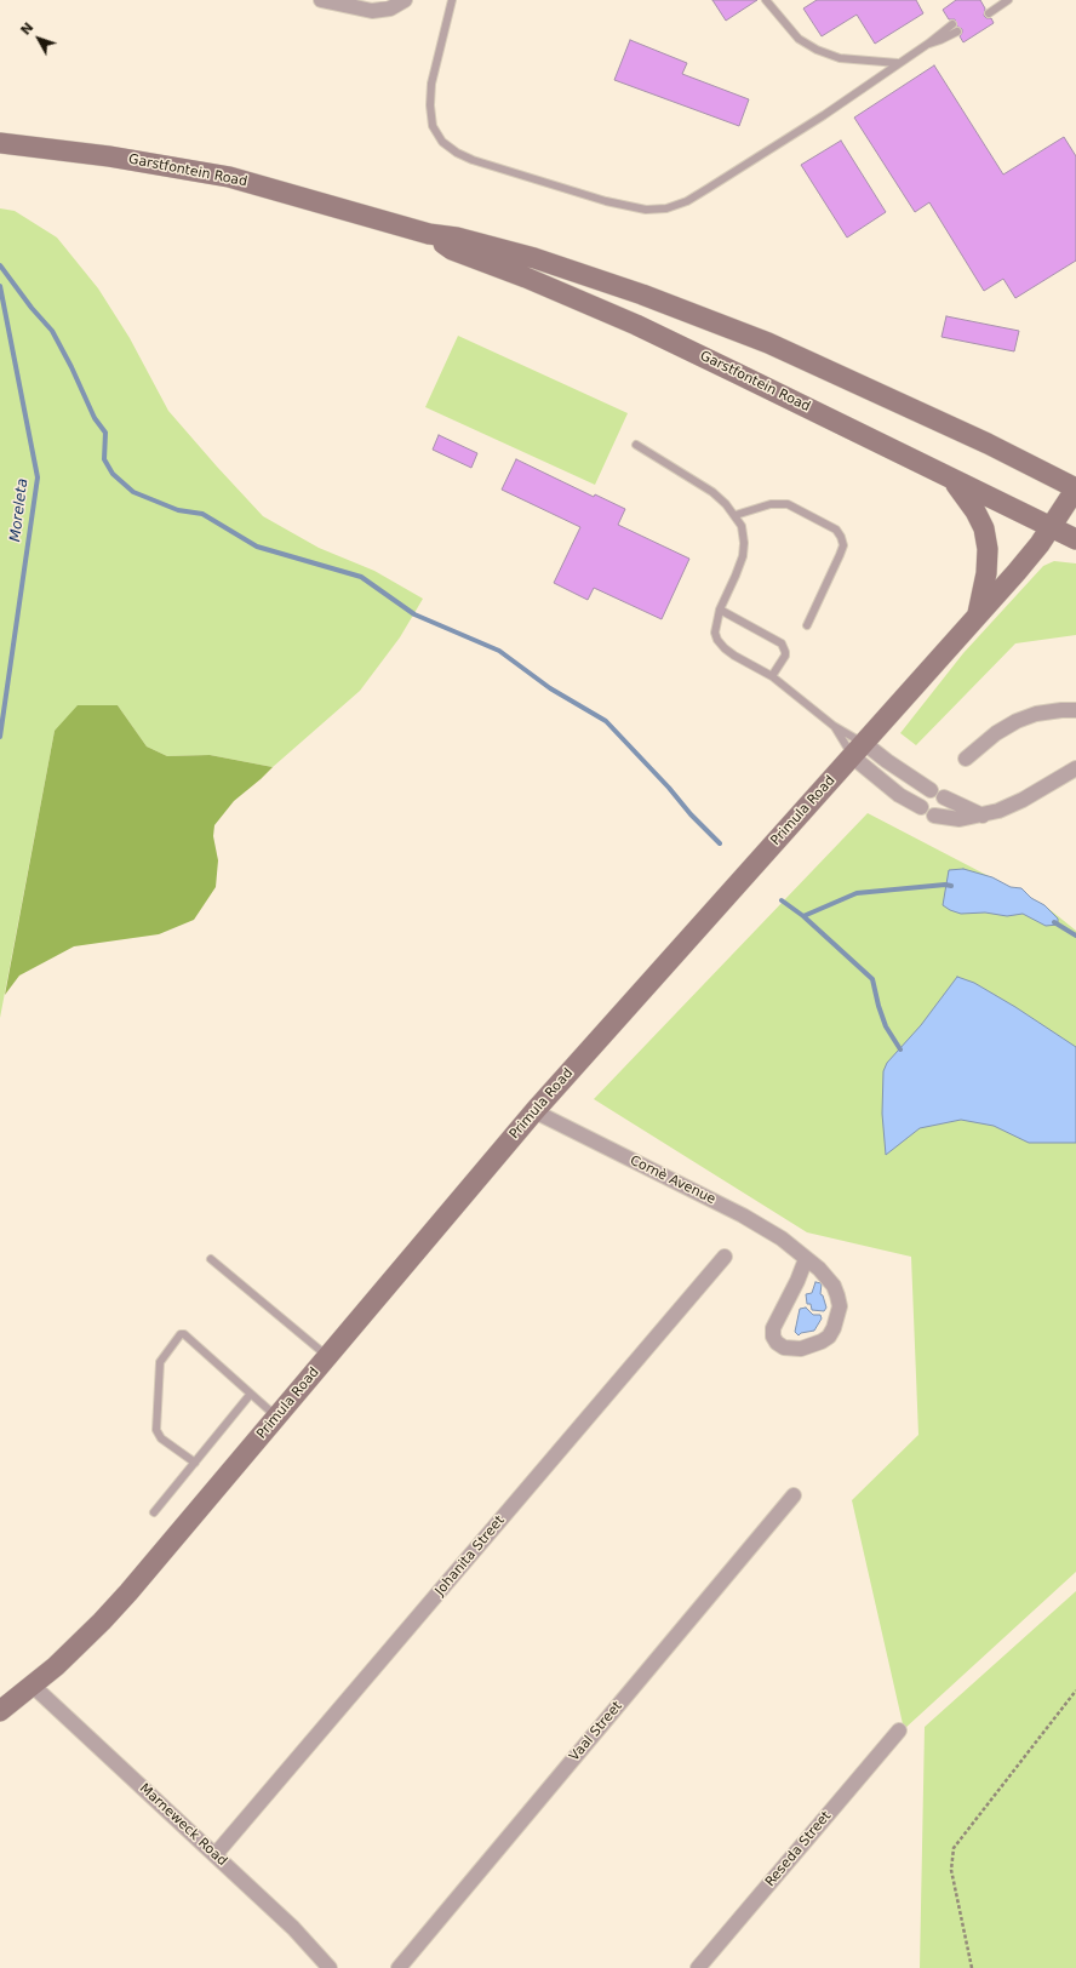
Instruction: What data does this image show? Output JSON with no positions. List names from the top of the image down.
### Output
{
  "streets": {
    "main road": ["Garstfontein Road", "Primula Road"],
    "street": [
      "Cornè Avenue",
      "Johanita Street",
      "Vaal Street",
      "Marneweck Road",
      "Reseda Street"
    ]
  },
  "crossings": [
    ["Garstfontein Road", "Primula Road"],
    ["Primula Road", "Cornè Avenue"],
    ["Primula Road", "Marneweck Road"],
    ["Johanita Street", "Marneweck Road"]
  ],
  "water": ["Moreleta"],
  "north": "top left"
}
